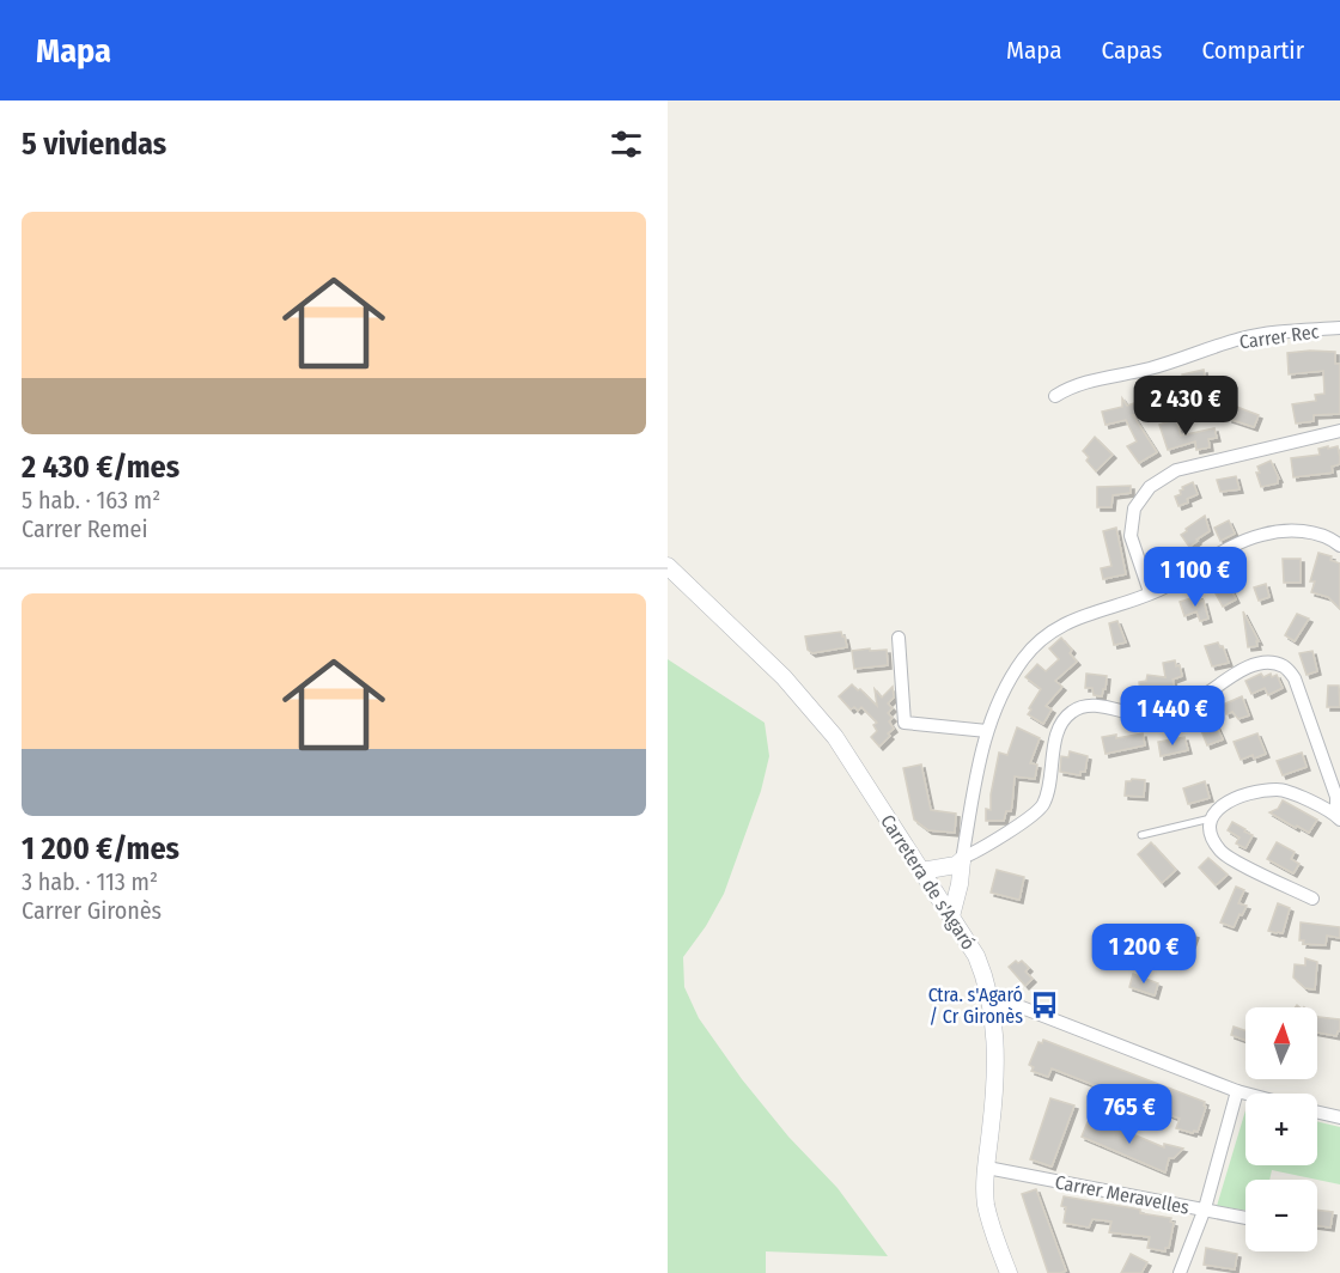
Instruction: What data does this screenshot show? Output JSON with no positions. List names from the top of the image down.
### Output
{
  "streets": {
    "street": ["Carrer Rec", "Carretera de s'Agaró", "Carrer Meravelles"]
  },
  "crossings": [
    ["Carretera de s'Agaró", "Carrer Meravelles"]
  ],
  "places": {
    "bus stop": ["Ctra. s'Agaró / Cr Gironès"]
  },
  "north": "top",
  "page": {
    "header": "Mapa",
    "nav": ["Mapa", "Capas", "Compartir"],
    "heading": "5 viviendas",
    "list": [
      {
        "name": "2 430 €/mes",
        "note": "5 hab. · 163 m² · Carrer Remei"
      },
      {
        "name": "1 200 €/mes",
        "note": "3 hab. · 113 m² · Carrer Gironès"
      }
    ],
    "price": [
      "2 430 €",
      "1 100 €",
      "1 440 €",
      "1 200 €",
      "765 €"
    ],
    "map_buttons": ["+", "−"]
  }
}
